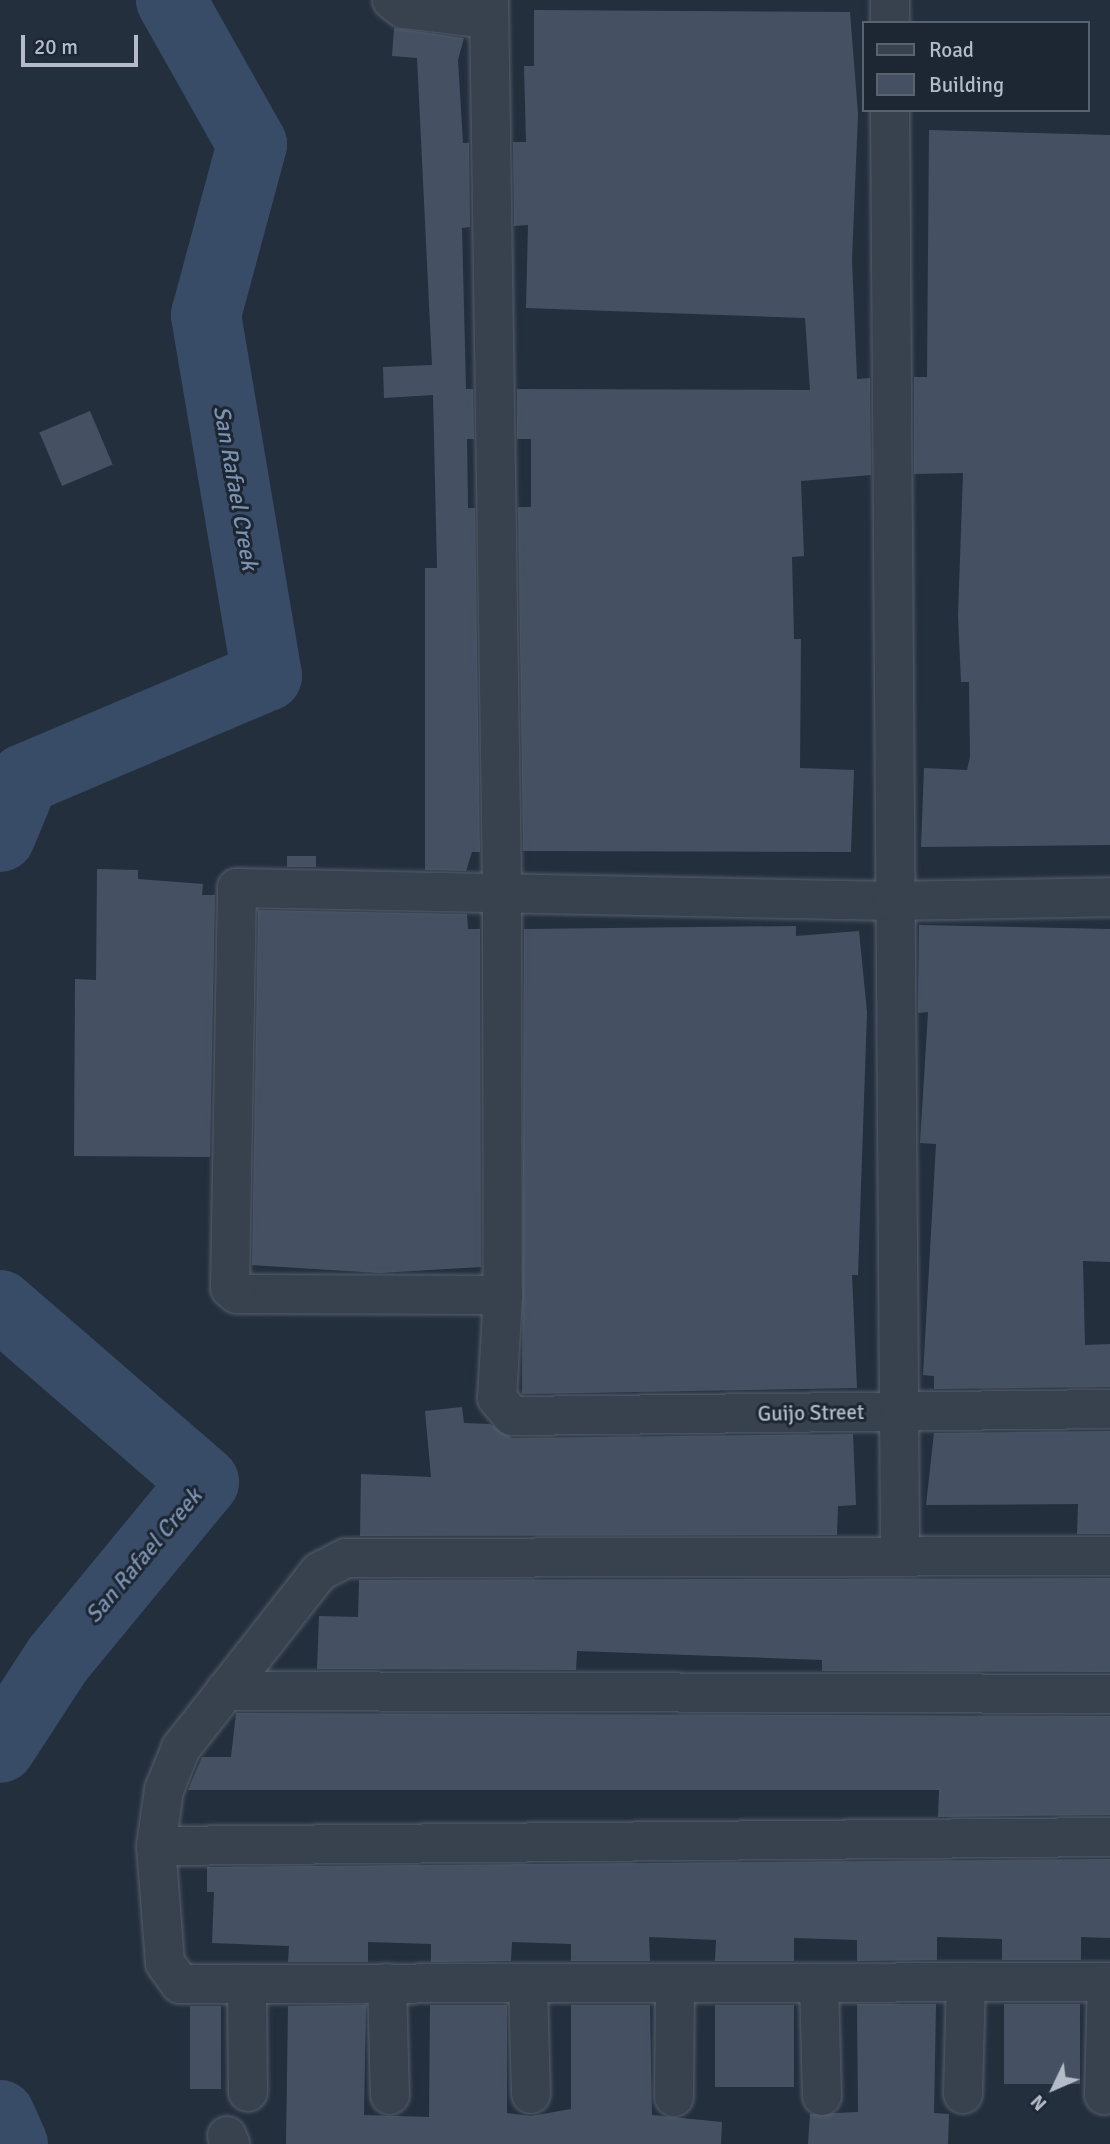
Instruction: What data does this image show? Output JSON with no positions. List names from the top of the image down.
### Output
{
  "streets": {
    "street": ["Guijo Street"]
  },
  "water": ["San Rafael Creek"],
  "legend": ["Road", "Building"],
  "scale_bar": "20 m",
  "north": "bottom left"
}
